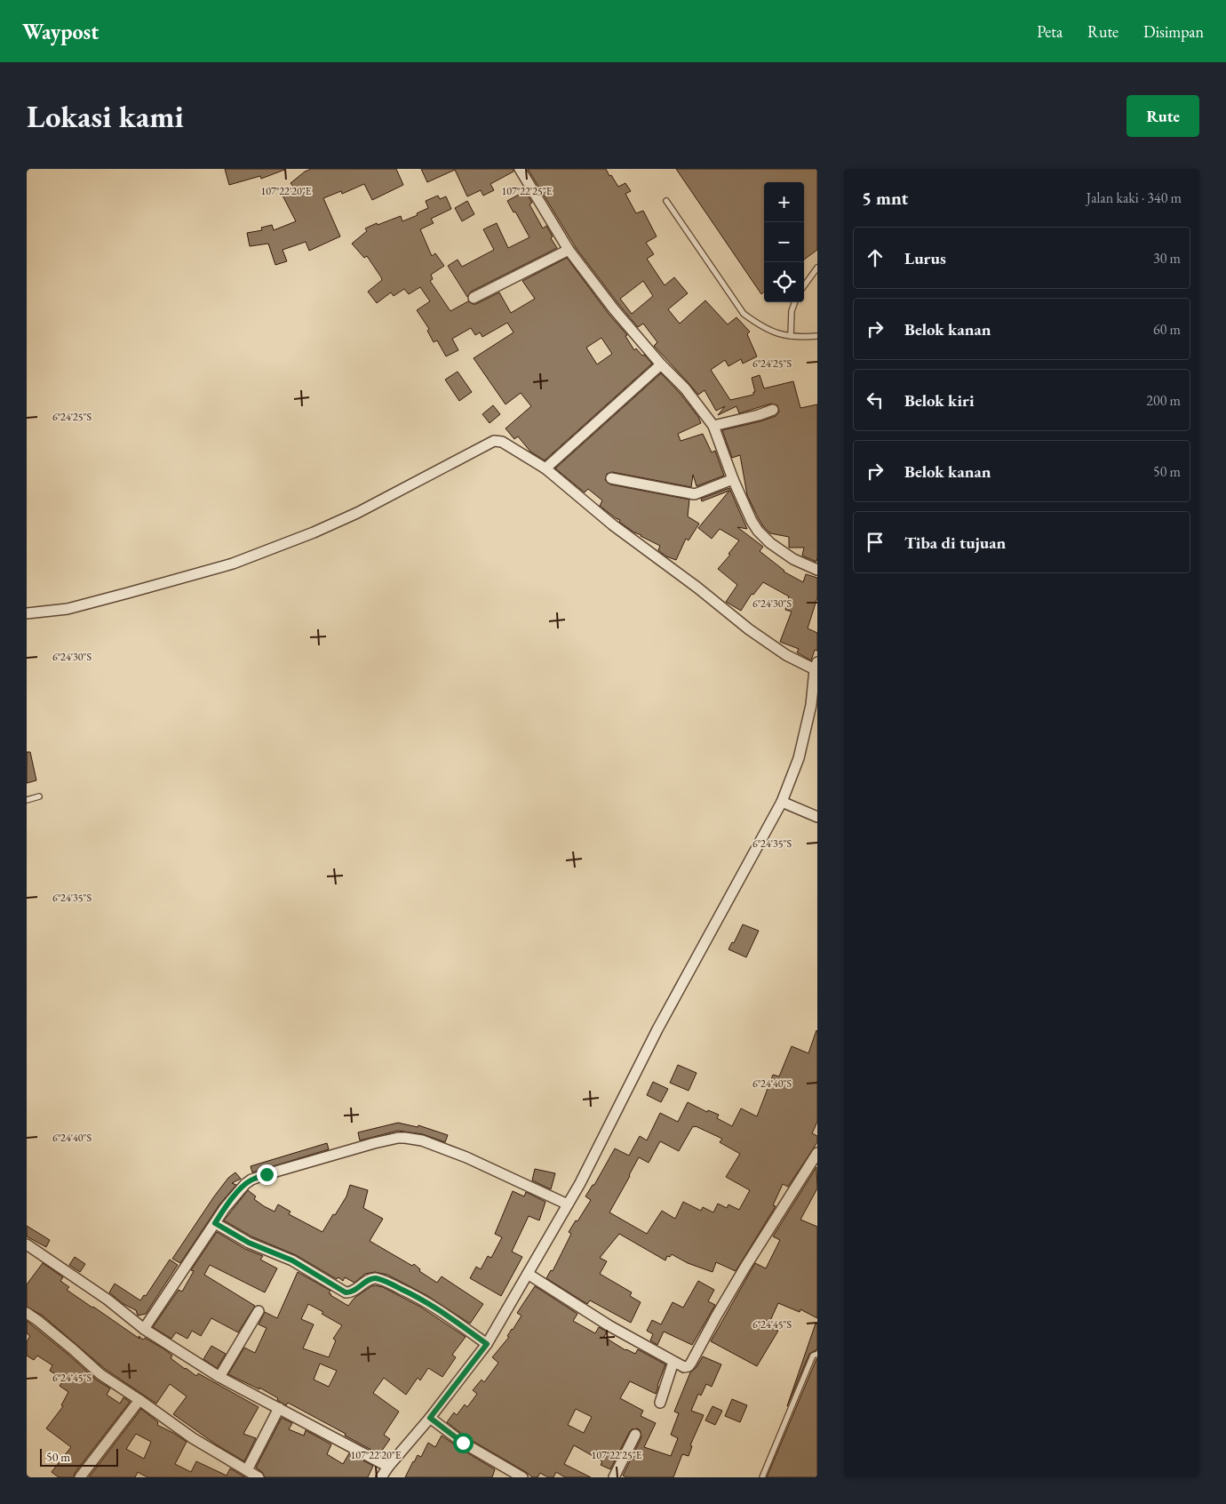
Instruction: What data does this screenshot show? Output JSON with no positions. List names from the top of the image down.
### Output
{
  "scale_bar": "50 m",
  "page": {
    "header": "Waypost",
    "nav": ["Peta", "Rute", "Disimpan"],
    "buttons": "Rute",
    "title": "Lokasi kami",
    "heading": ["5 mnt", "Jalan kaki · 340 m"],
    "map_buttons": ["+", "−"],
    "list": [
      ["Lurus", "30 m"],
      ["Belok kanan", "60 m"],
      ["Belok kiri", "200 m"],
      ["Belok kanan", "50 m"],
      "Tiba di tujuan"
    ],
    "scale": "50 m"
  },
  "coordinates": [
    "107°22'20\"E",
    "107°22'25\"E",
    "6°24'25\"S",
    "6°24'30\"S",
    "6°24'35\"S",
    "6°24'40\"S",
    "6°24'45\"S"
  ]
}
